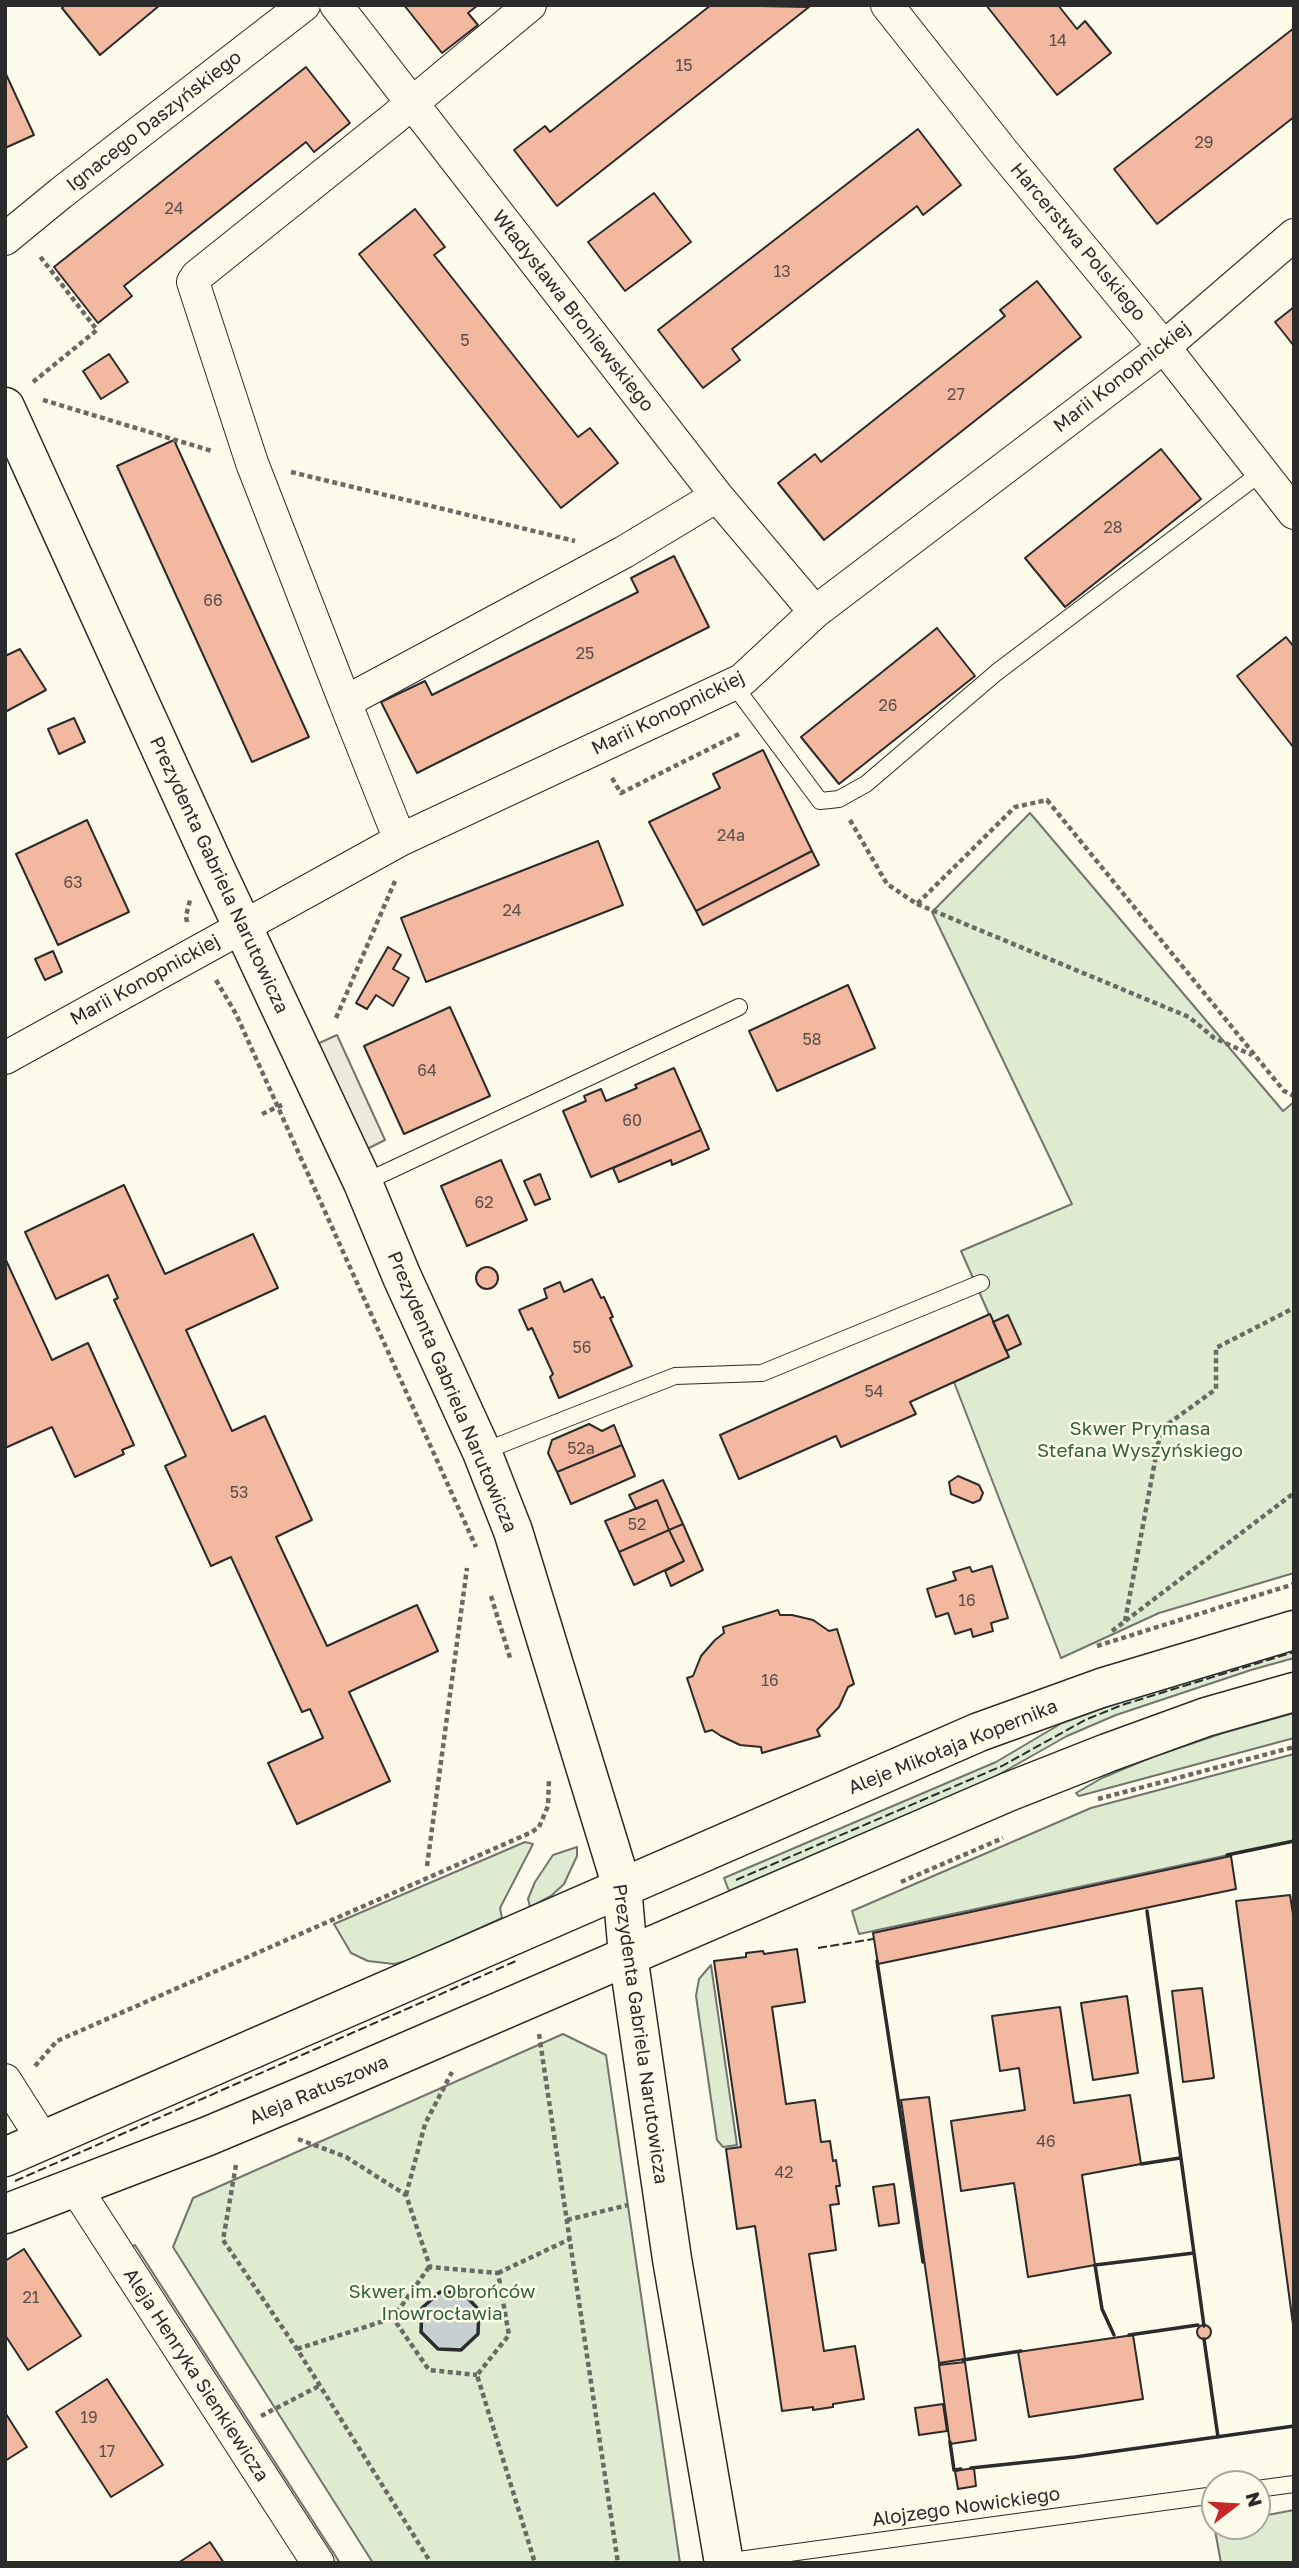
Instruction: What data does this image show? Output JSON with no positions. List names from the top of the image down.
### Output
{
  "streets": {
    "street": [
      "Ignacego Daszyńskiego",
      "Harcerstwa Polskiego",
      "Władysława Broniewskiego",
      "Marii Konopnickiej",
      "Prezydenta Gabriela Narutowicza",
      "Aleje Mikołaja Kopernika",
      "Aleja Ratuszowa",
      "Aleja Henryka Sienkiewicza"
    ],
    "lane": ["Alojzego Nowickiego"]
  },
  "crossings": [
    ["Harcerstwa Polskiego", "Marii Konopnickiej"],
    ["Władysława Broniewskiego", "Marii Konopnickiej"],
    ["Marii Konopnickiej", "Prezydenta Gabriela Narutowicza"],
    ["Prezydenta Gabriela Narutowicza", "Aleje Mikołaja Kopernika"],
    ["Prezydenta Gabriela Narutowicza", "Aleja Ratuszowa"],
    ["Prezydenta Gabriela Narutowicza", "Alojzego Nowickiego"],
    ["Aleja Ratuszowa", "Aleja Henryka Sienkiewicza"]
  ],
  "parks": ["Skwer Prymasa Stefana Wyszyńskiego", "Skwer im. Obrońców Inowrocławia"],
  "house_numbers": [
    "14",
    "15",
    "29",
    "24",
    "13",
    "5",
    "27",
    "28",
    "66",
    "25",
    "26",
    "24a",
    "63",
    "24",
    "58",
    "64",
    "60",
    "62",
    "56",
    "54",
    "52a",
    "53",
    "52",
    "16",
    "16",
    "46",
    "42",
    "21",
    "19",
    "17"
  ],
  "north": "right"
}
